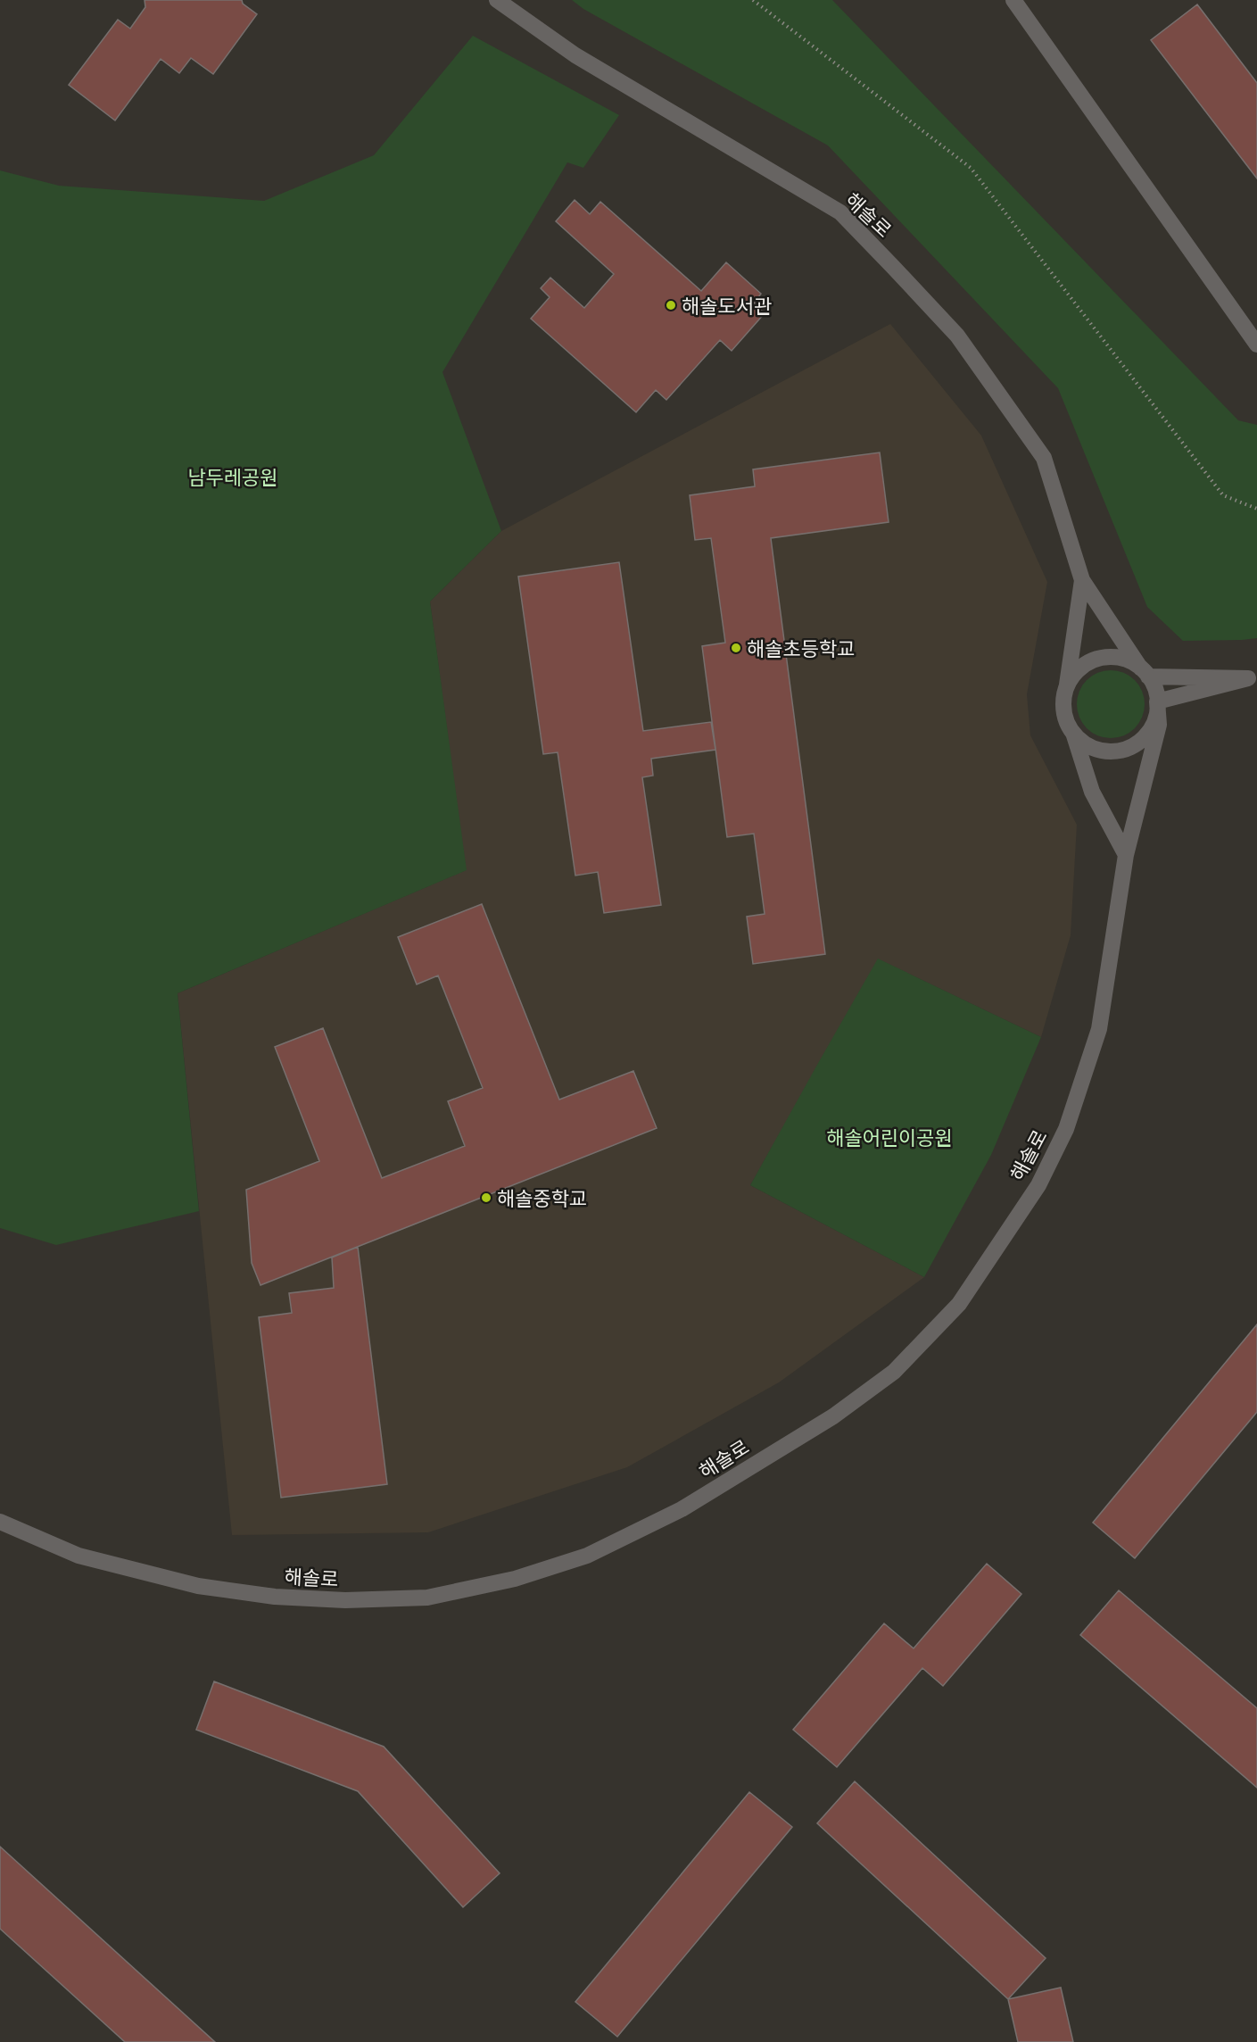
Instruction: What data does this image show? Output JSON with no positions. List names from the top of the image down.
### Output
{
  "streets": {
    "street": ["해솔로"]
  },
  "parks": ["남두레공원", "해솔어린이공원"],
  "places": ["해솔도서관", "해솔초등학교", "해솔중학교"]
}
